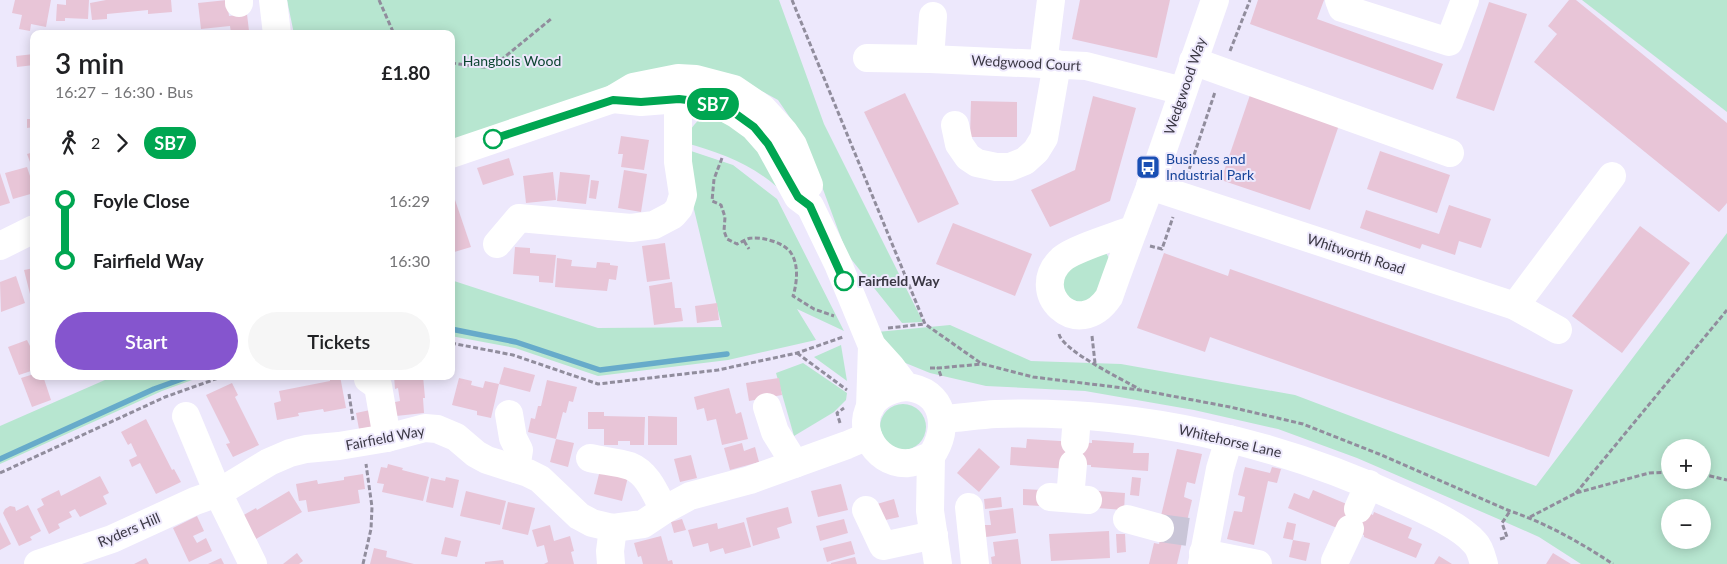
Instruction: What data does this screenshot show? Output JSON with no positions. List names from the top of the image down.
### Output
{
  "streets": {
    "street": [
      "Wedgwood Court",
      "Wedgwood Way",
      "Whitworth Road",
      "Fairfield Way",
      "Whitehorse Lane",
      "Ryders Hill"
    ]
  },
  "crossings": [
    ["Wedgwood Court", "Wedgwood Way"],
    ["Wedgwood Way", "Whitworth Road"],
    ["Fairfield Way", "Whitehorse Lane"],
    ["Fairfield Way", "Ryders Hill"]
  ],
  "parks": ["Hangbois Wood"],
  "places": {
    "bus stop": ["Business and Industrial Park"],
    "other": ["Fairfield Way"]
  },
  "lines": ["bus line SB7"],
  "page": {
    "on_map": "SB7",
    "heading": ["3 min", "16:27 – 16:30 · Bus", "£1.80"],
    "legs": ["2", "SB7"],
    "list": [
      {
        "name": "Foyle Close",
        "value": "16:29"
      },
      {
        "name": "Fairfield Way",
        "value": "16:30"
      }
    ],
    "buttons": ["Start", "Tickets"],
    "map_buttons": ["+", "−"]
  }
}
